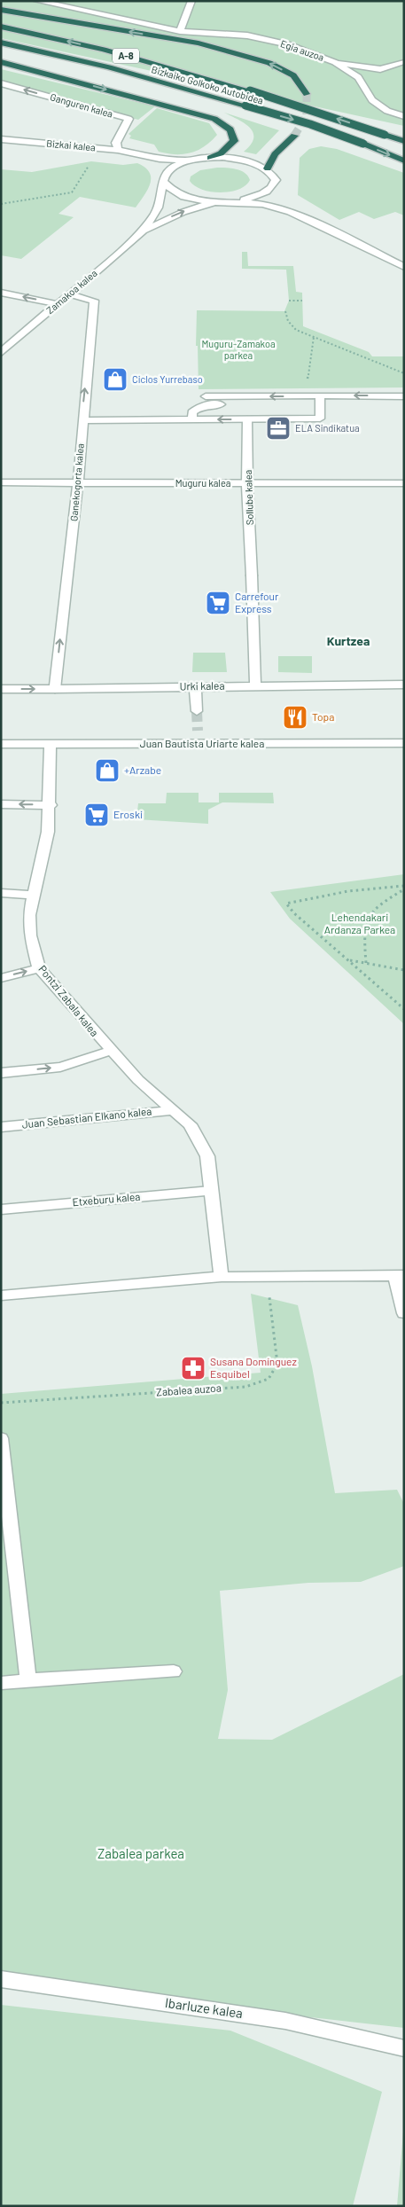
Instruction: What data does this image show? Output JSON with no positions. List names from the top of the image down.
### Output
{
  "streets": {
    "highway": ["A-8", "Bizkaiko Golkoko Autobidea"],
    "street": [
      "Egia auzoa",
      "Ganguren kalea",
      "Bizkai kalea",
      "Zamakoa kalea",
      "Ganekogorta kalea",
      "Muguru kalea",
      "Sollube kalea",
      "Urki kalea",
      "Juan Bautista Uriarte kalea",
      "Pontzi Zabala kalea",
      "Juan Sebastian Elkano kalea",
      "Etxeburu kalea",
      "Ibarluze kalea"
    ],
    "path": ["Zabalea auzoa"]
  },
  "crossings": [
    ["Ganguren kalea", "Bizkai kalea"],
    ["Zamakoa kalea", "Ganekogorta kalea"],
    ["Ganekogorta kalea", "Muguru kalea"],
    ["Ganekogorta kalea", "Urki kalea"],
    ["Muguru kalea", "Sollube kalea"],
    ["Sollube kalea", "Urki kalea"],
    ["Juan Bautista Uriarte kalea", "Pontzi Zabala kalea"],
    ["Pontzi Zabala kalea", "Juan Sebastian Elkano kalea"],
    ["Pontzi Zabala kalea", "Etxeburu kalea"]
  ],
  "one_way": ["Ganguren kalea", "Ganekogorta kalea"],
  "districts": ["Kurtzea"],
  "parks": ["Muguru-Zamakoa parkea", "Lehendakari Ardanza Parkea", "Zabalea parkea"],
  "places": {
    "shop": ["Ciclos Yurrebaso", "+Arzabe"],
    "office": ["ELA Sindikatua"],
    "supermarket": ["Carrefour Express", "Eroski"],
    "restaurant": ["Topa"],
    "pharmacy": ["Susana Domínguez Esquibel"]
  }
}
